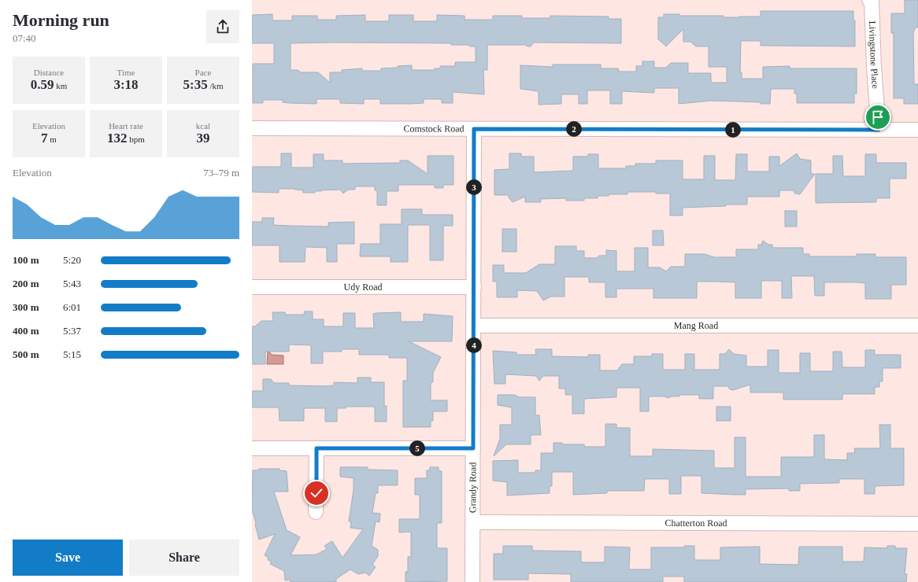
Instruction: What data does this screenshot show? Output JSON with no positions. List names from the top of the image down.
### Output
{
  "streets": {
    "street": [
      "Livingstone Place",
      "Comstock Road",
      "Udy Road",
      "Mang Road",
      "Grandy Road",
      "Chatterton Road"
    ]
  },
  "crossings": [
    ["Livingstone Place", "Comstock Road"],
    ["Comstock Road", "Grandy Road"],
    ["Udy Road", "Grandy Road"],
    ["Mang Road", "Grandy Road"],
    ["Grandy Road", "Chatterton Road"]
  ],
  "page": {
    "heading": ["Morning run", "07:40"],
    "stats": [
      ["Distance", "0.59 km"],
      ["Time", "3:18"],
      ["Pace", "5:35 /km"],
      ["Elevation", "7 m"],
      ["Heart rate", "132 bpm"],
      ["kcal", "39"]
    ],
    "pins": [
      "2",
      "1",
      "3",
      "4",
      "5"
    ],
    "chart": ["Elevation", "73–79 m"],
    "list": [
      {
        "name": "100 m",
        "note": "5:20"
      },
      {
        "name": "200 m",
        "note": "5:43"
      },
      {
        "name": "300 m",
        "note": "6:01"
      },
      {
        "name": "400 m",
        "note": "5:37"
      },
      {
        "name": "500 m",
        "note": "5:15"
      }
    ],
    "buttons": ["Save", "Share"]
  }
}
